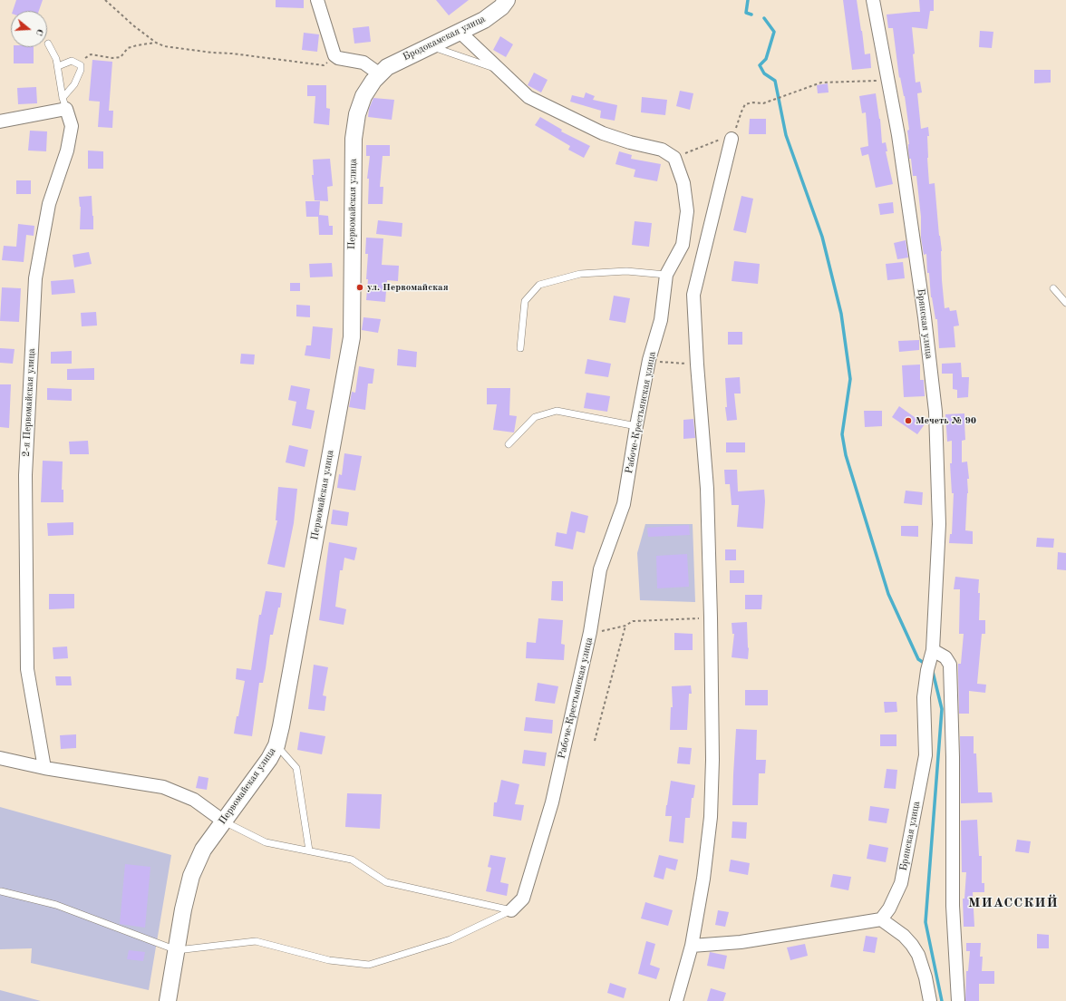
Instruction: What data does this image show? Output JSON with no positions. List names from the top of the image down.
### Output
{
  "streets": {
    "street": [
      "Бродокамская улица",
      "Первомайская улица",
      "Брянская улица",
      "2-я Первомайская улица",
      "Рабоче-Крестьянская улица"
    ]
  },
  "crossings": [
    ["Бродокамская улица", "Первомайская улица"]
  ],
  "districts": ["МИАССКИЙ"],
  "places": ["ул. Первомайская", "Мечеть № 90"],
  "north": "right"
}
